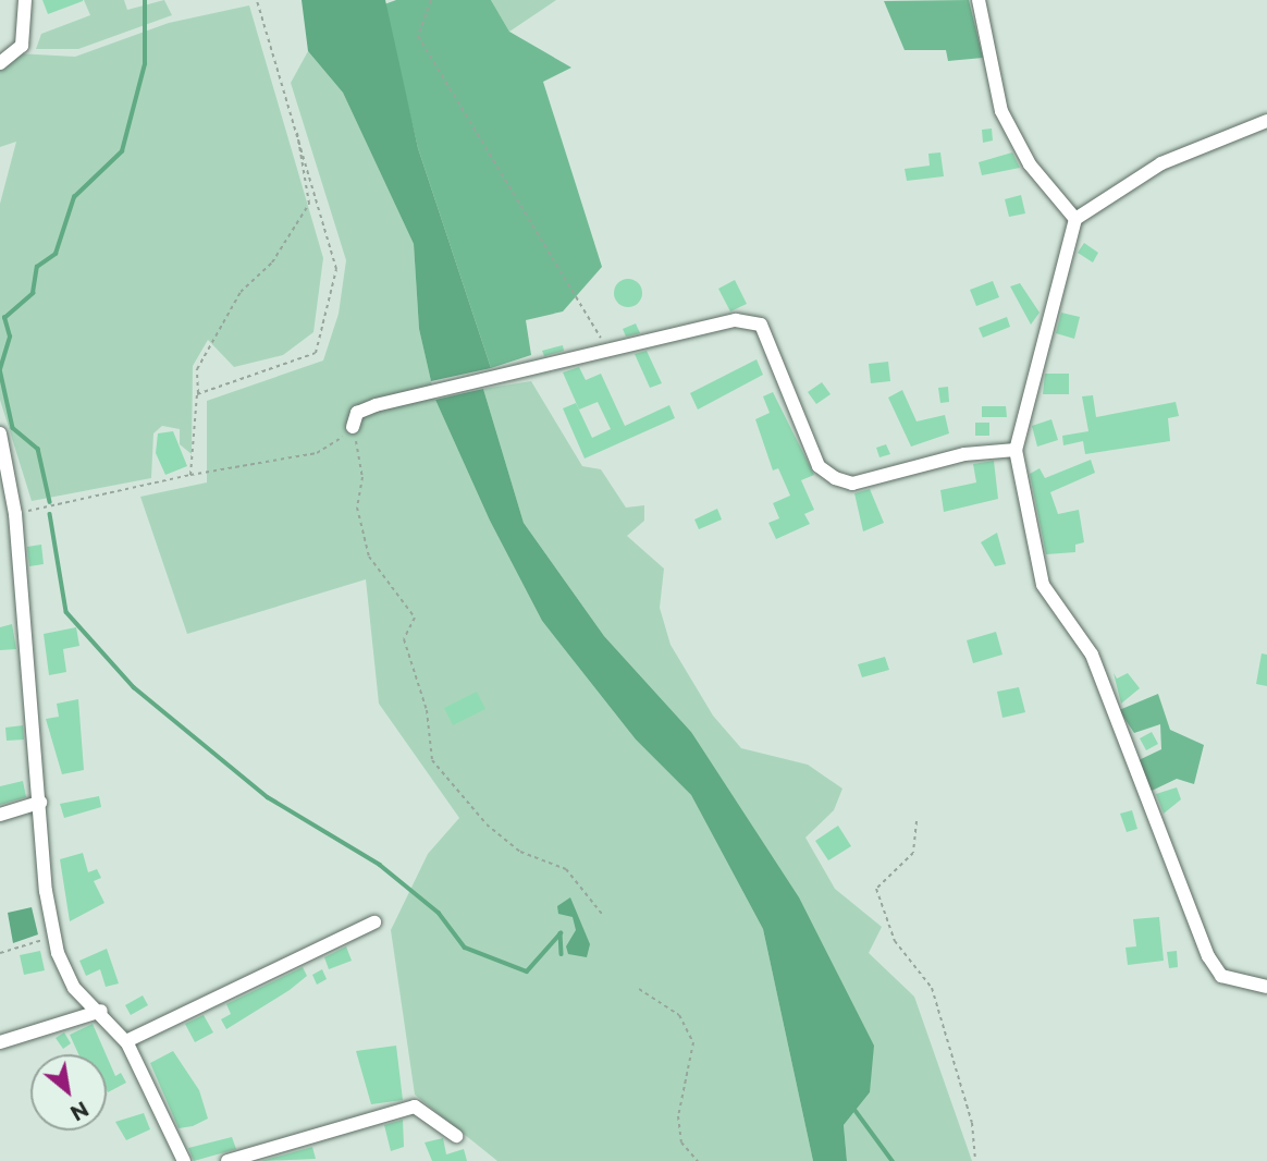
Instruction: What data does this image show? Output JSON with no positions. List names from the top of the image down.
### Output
{
  "north": "bottom right"
}
